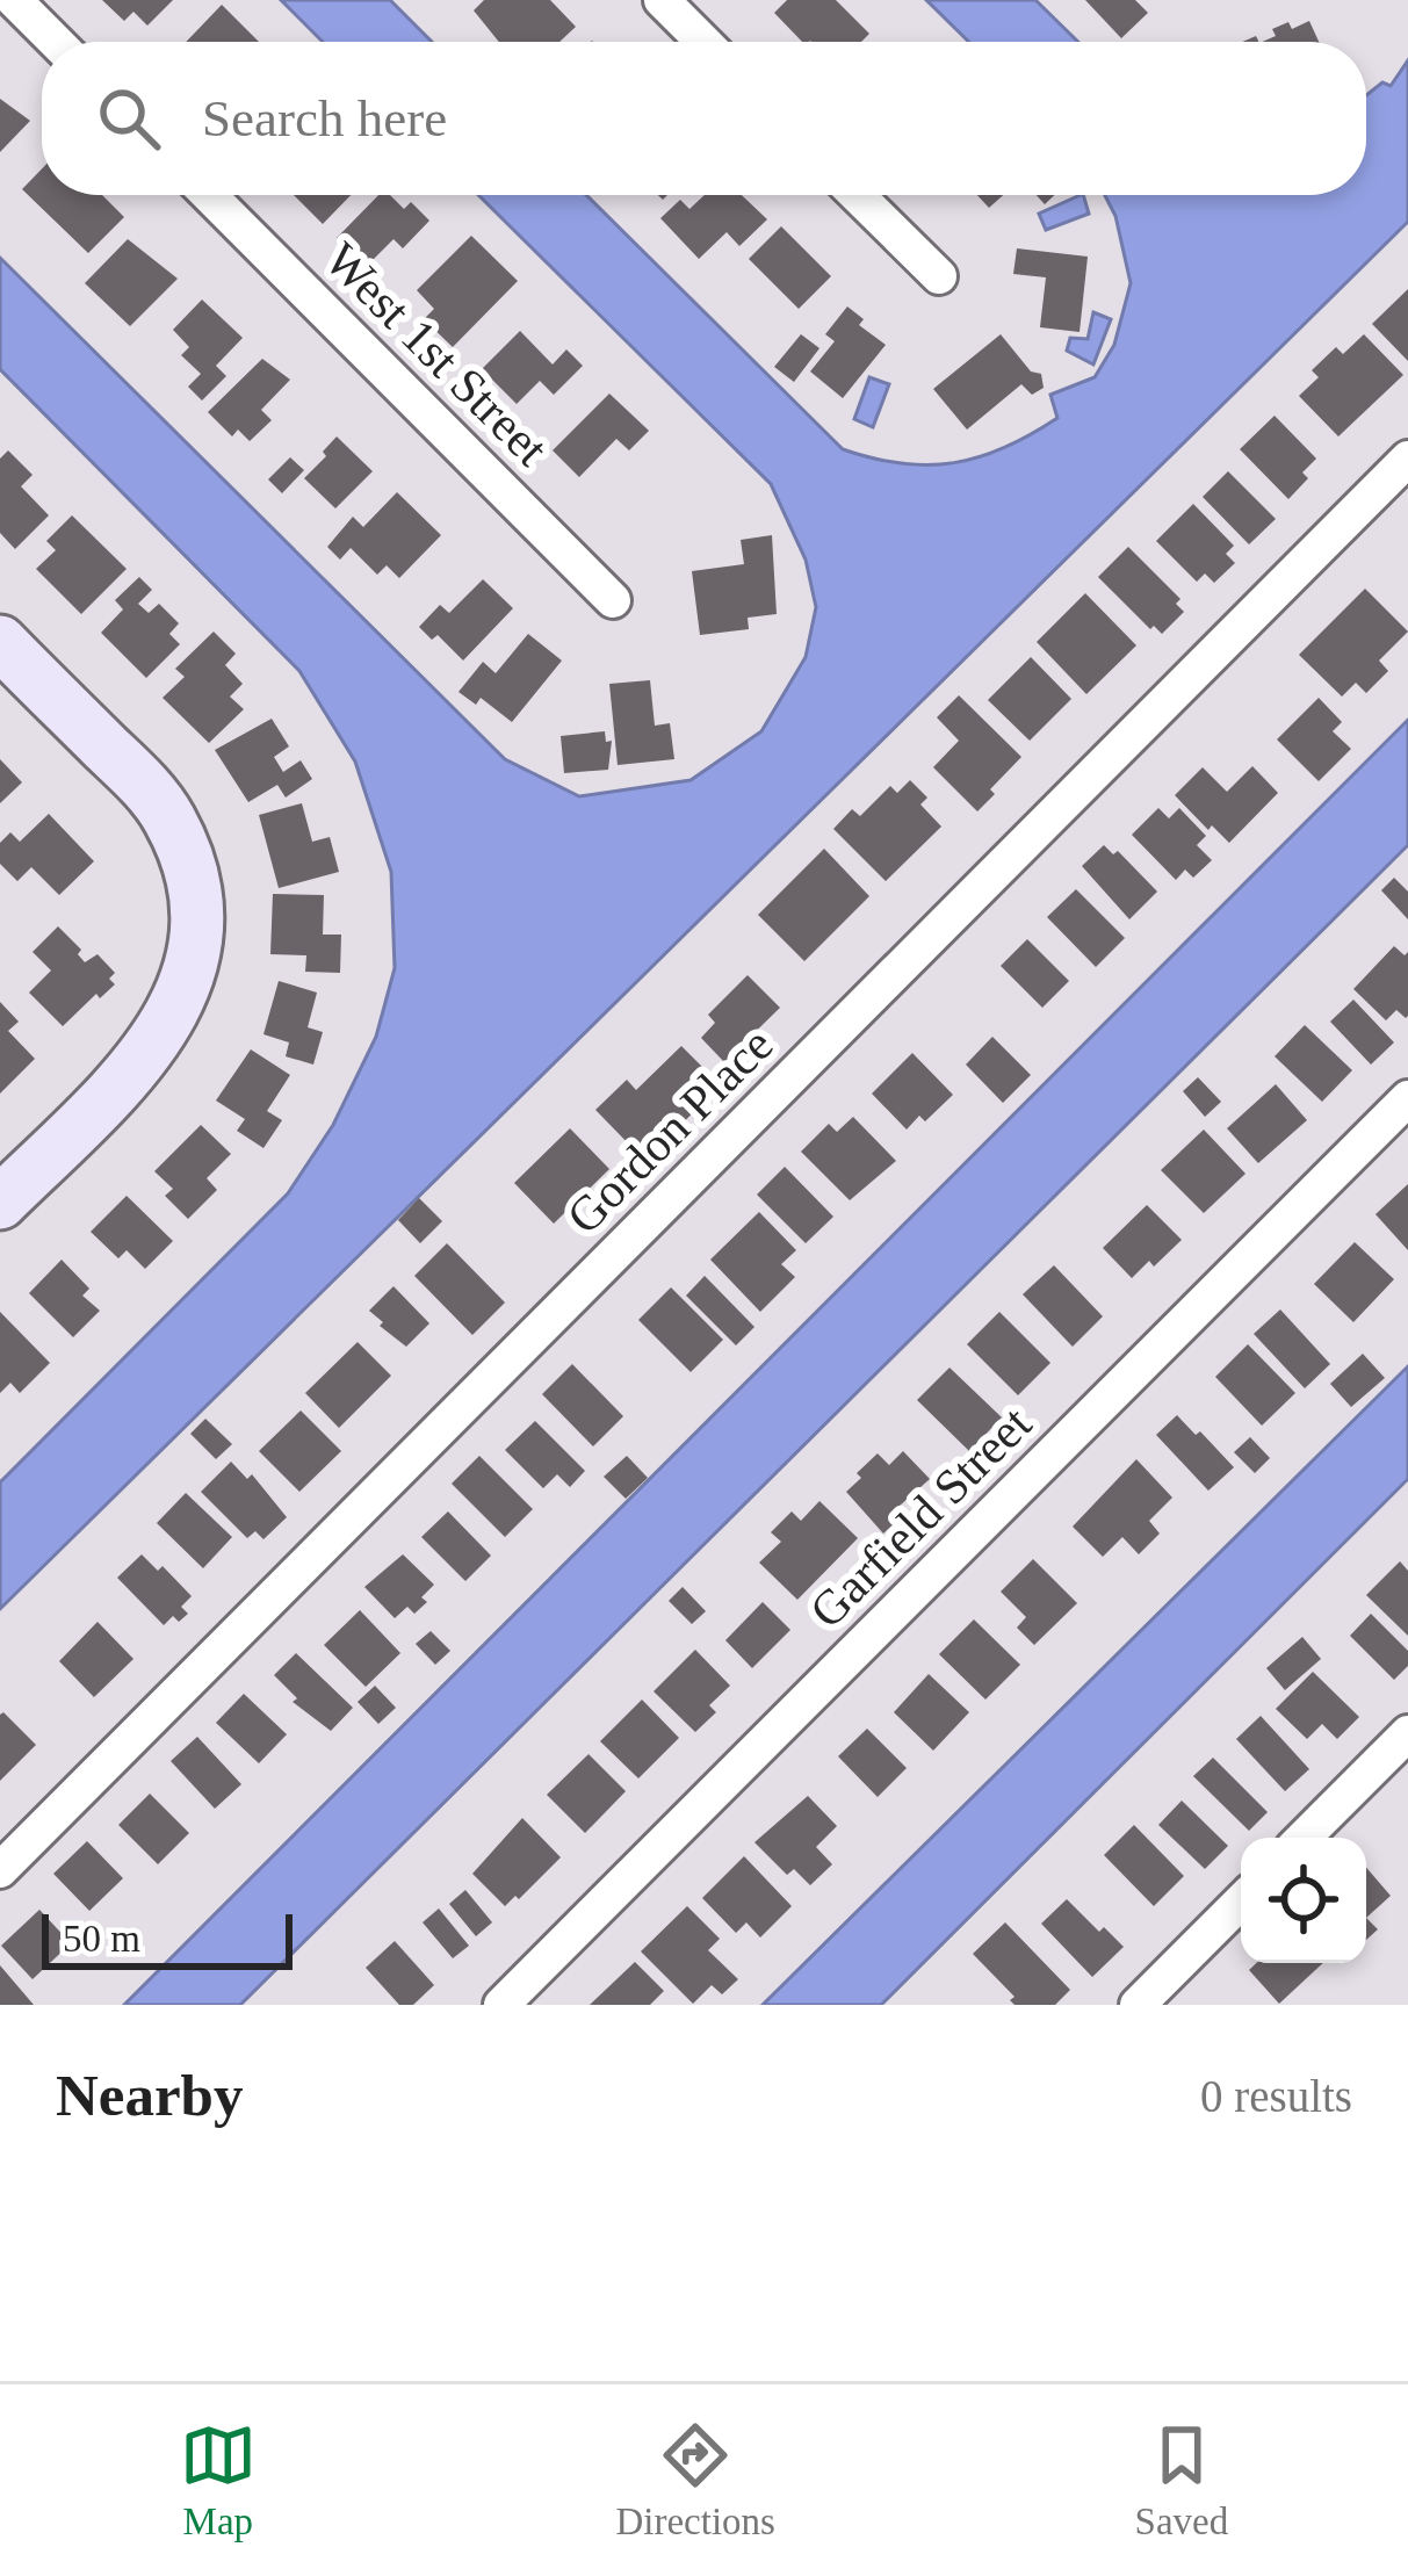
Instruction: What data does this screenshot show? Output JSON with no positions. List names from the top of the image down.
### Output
{
  "streets": {
    "street": ["West 1st Street", "Gordon Place", "Garfield Street"]
  },
  "scale_bar": "50 m",
  "page": {
    "search": "Search here",
    "scale": "50 m",
    "heading": ["Nearby", "0 results"],
    "nav": ["Map", "Directions", "Saved"]
  }
}
